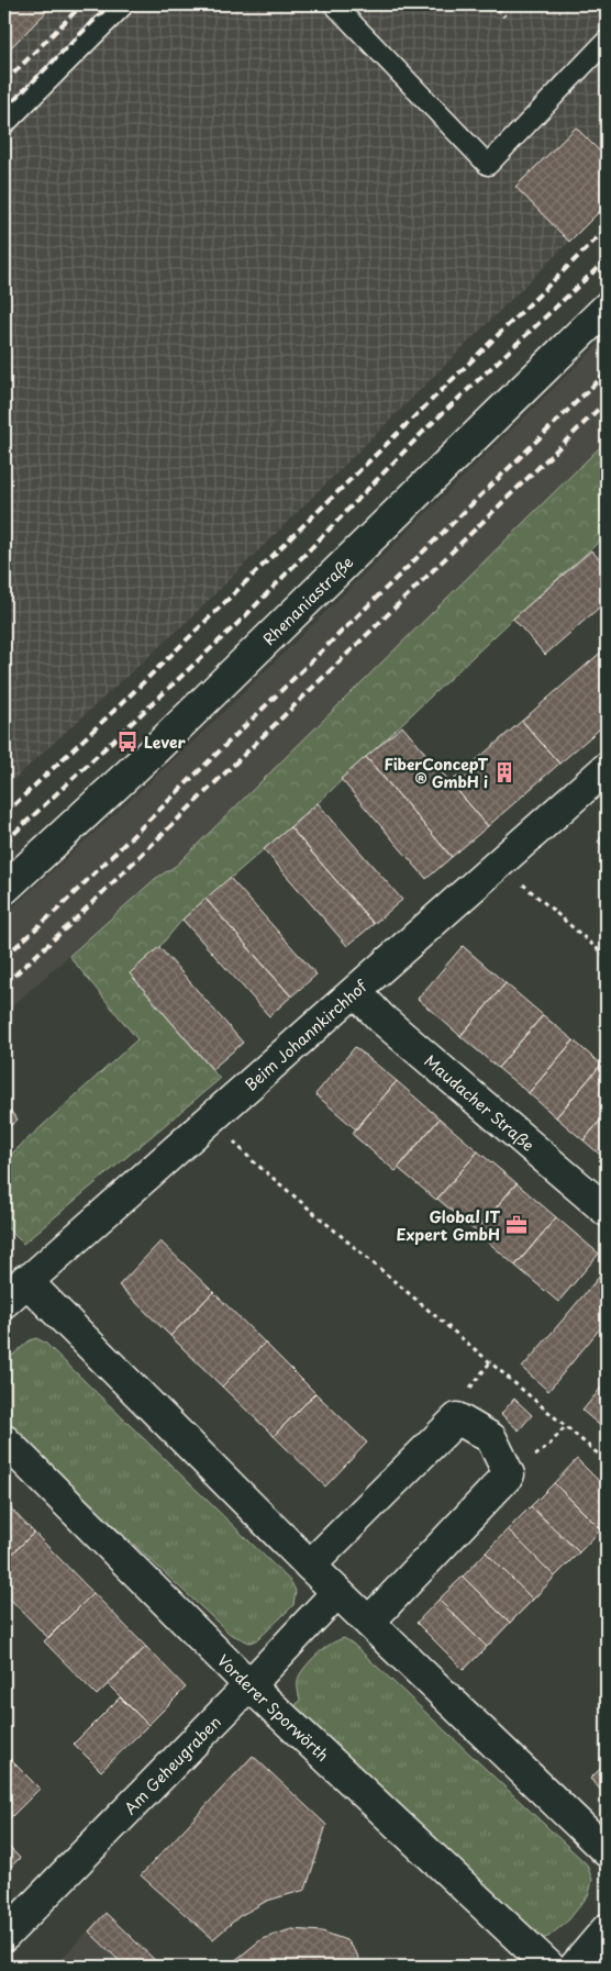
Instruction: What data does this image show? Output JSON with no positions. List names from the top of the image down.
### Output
{
  "streets": {
    "street": [
      "Rhenaniastraße",
      "Beim Johannkirchhof",
      "Maudacher Straße",
      "Vorderer Sporwörth",
      "Am Geheugraben"
    ]
  },
  "crossings": [
    ["Beim Johannkirchhof", "Maudacher Straße"],
    ["Vorderer Sporwörth", "Am Geheugraben"]
  ],
  "places": {
    "bus stop": ["Lever"],
    "building": ["FiberConcepT ® GmbH i"],
    "office": ["Global IT Expert GmbH"]
  }
}
